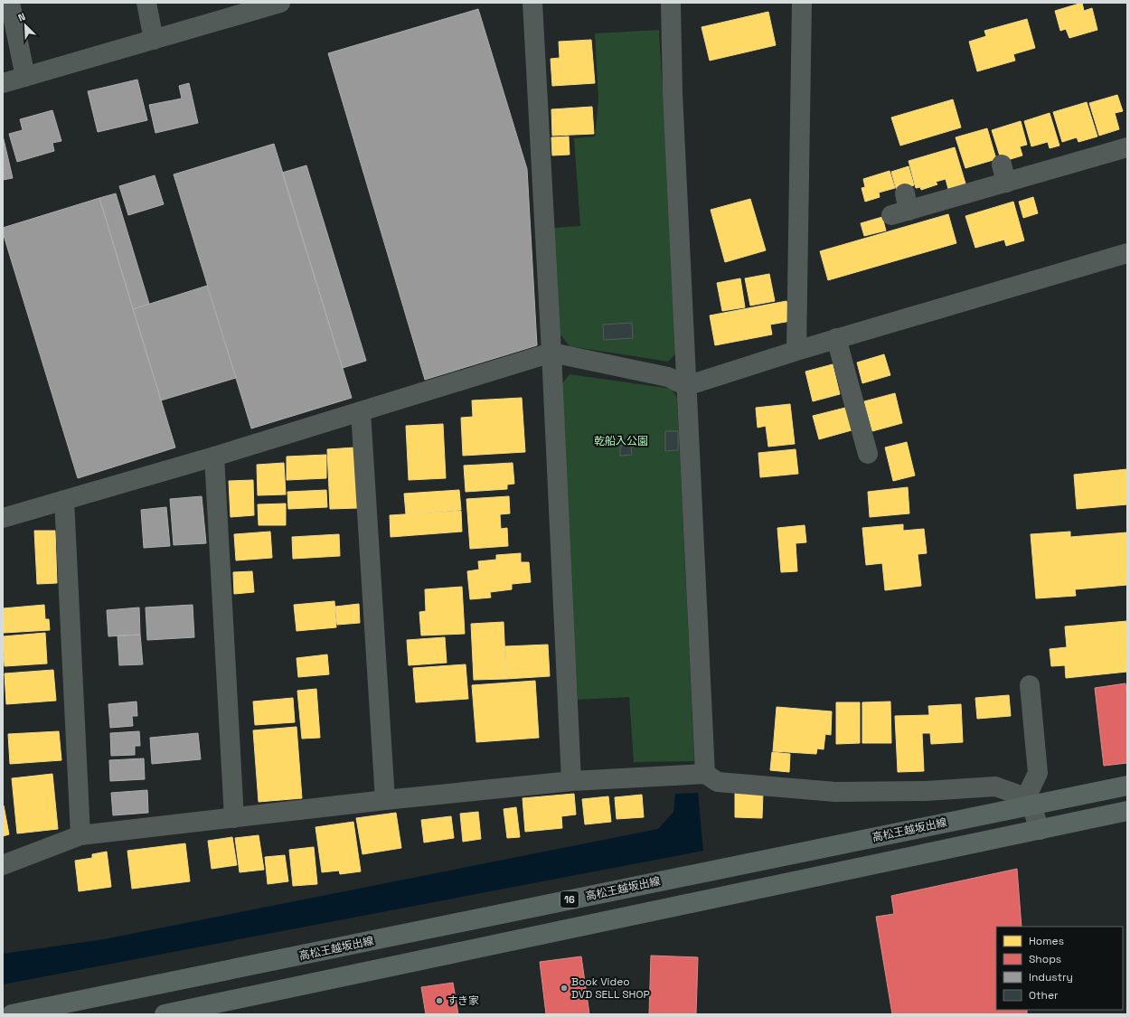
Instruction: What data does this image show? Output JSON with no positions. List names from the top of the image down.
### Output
{
  "streets": {
    "main road": ["高松王越坂出線", "16"]
  },
  "parks": ["乾船入公園"],
  "places": ["Book Video DVD SELL SHOP", "すき家"],
  "legend": [
    "Homes",
    "Shops",
    "Industry",
    "Other"
  ],
  "north": "top left"
}
